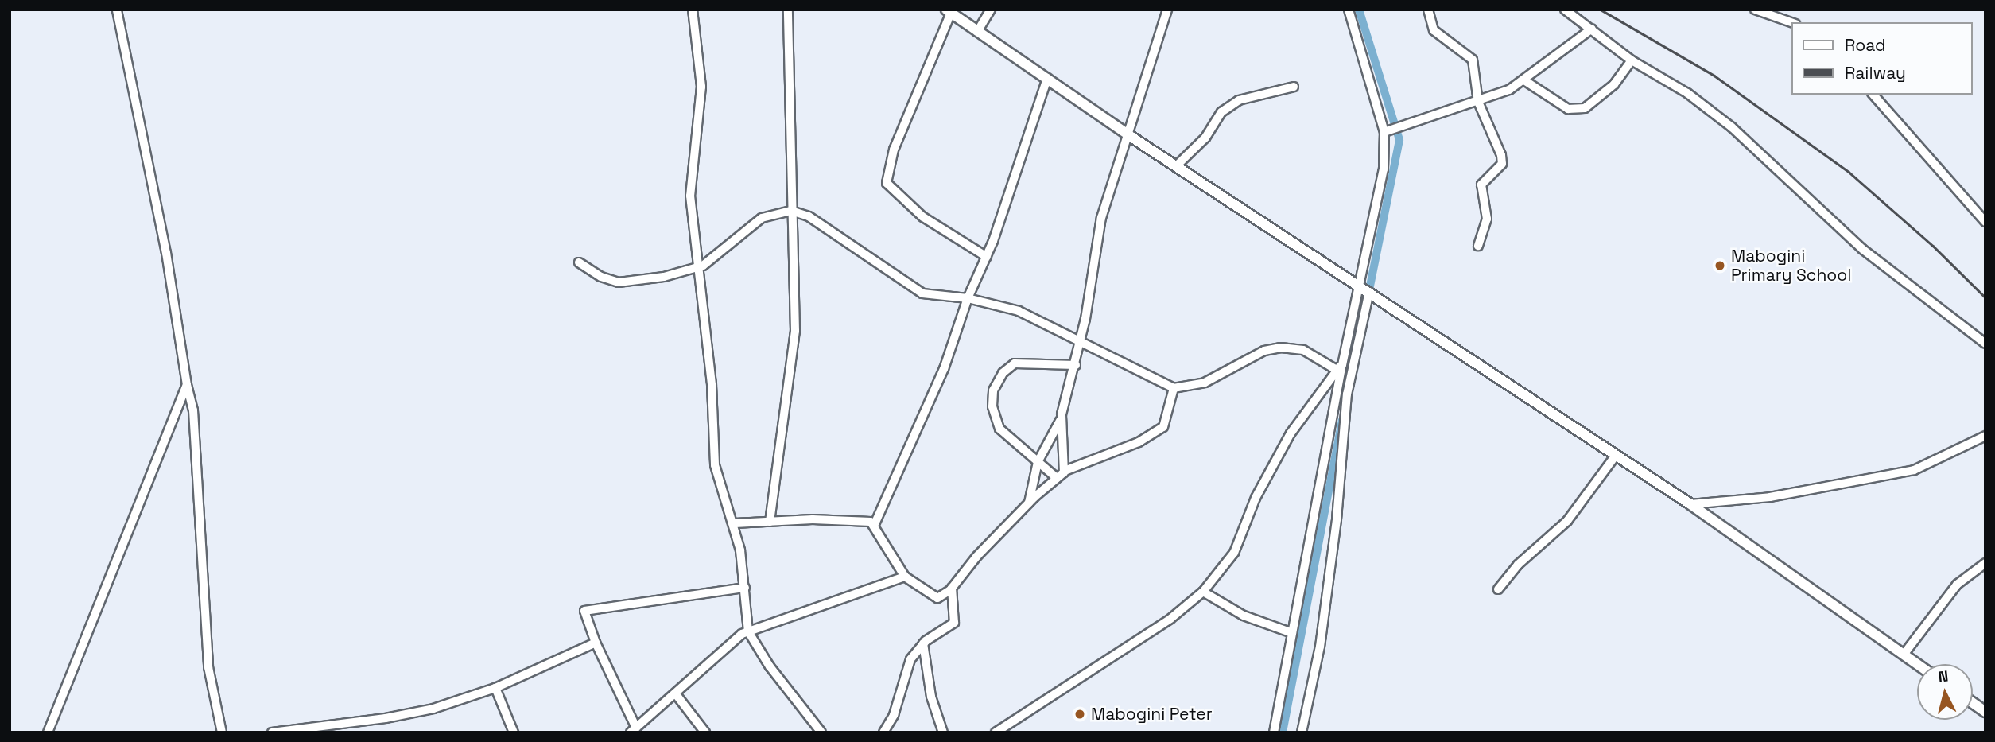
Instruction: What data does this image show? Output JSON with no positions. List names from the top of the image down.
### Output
{
  "places": ["Mabogini Primary School", "Mabogini Peter"],
  "legend": ["Road", "Railway"],
  "north": "top"
}
